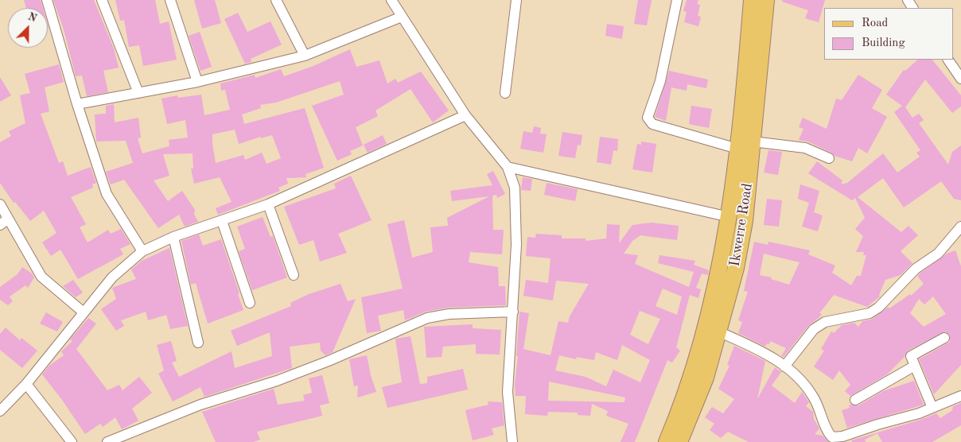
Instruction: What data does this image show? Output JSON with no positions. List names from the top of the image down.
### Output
{
  "streets": {
    "main road": ["Ikwerre Road"]
  },
  "legend": ["Road", "Building"],
  "north": "top right"
}
